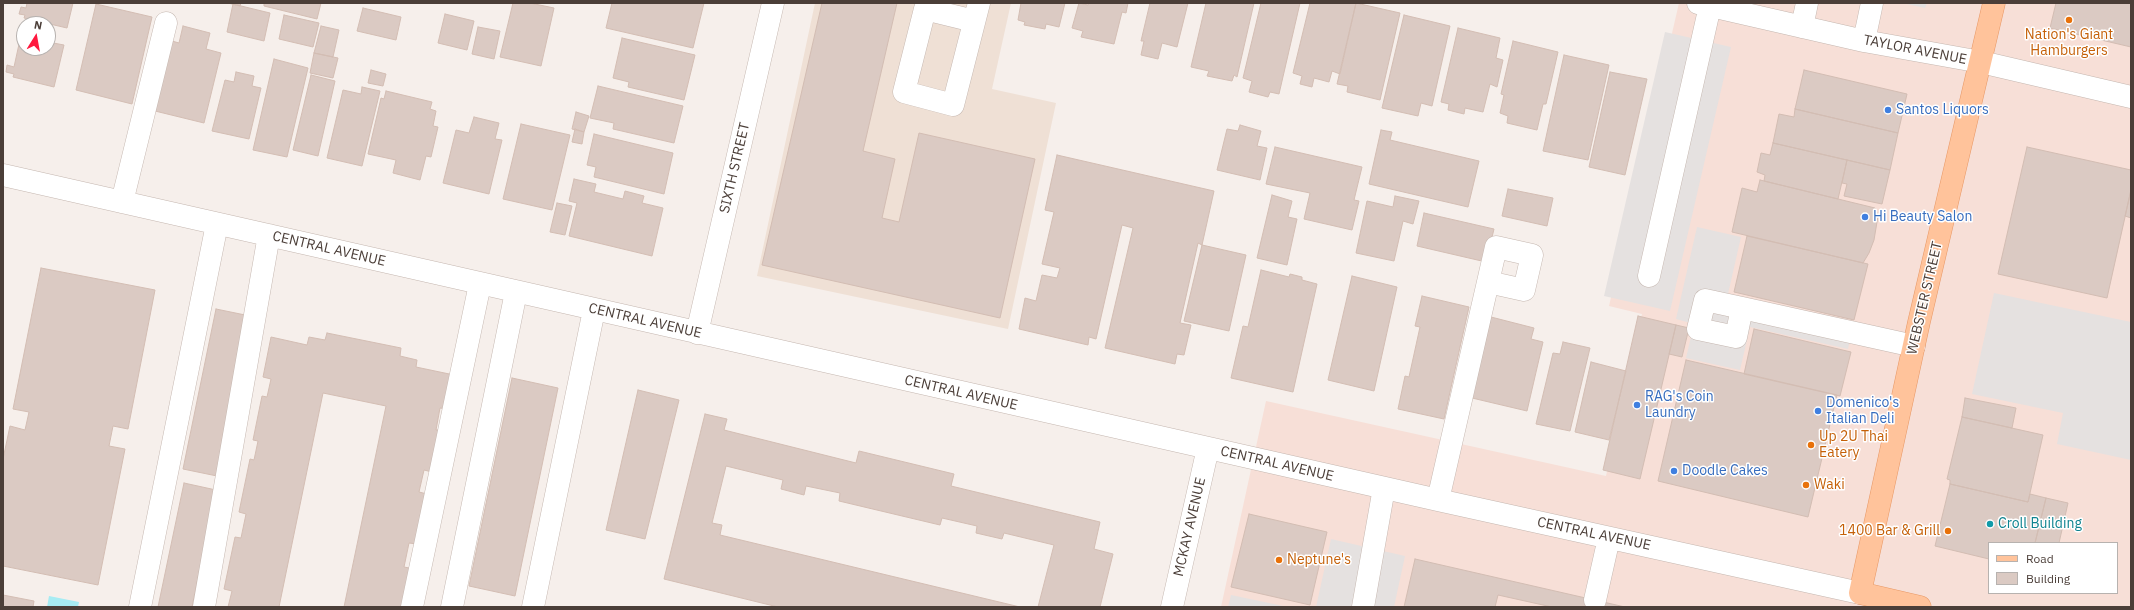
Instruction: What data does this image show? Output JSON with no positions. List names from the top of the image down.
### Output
{
  "streets": {
    "main road": ["CENTRAL AVENUE", "WEBSTER STREET"],
    "street": ["TAYLOR AVENUE", "SIXTH STREET", "MCKAY AVENUE"]
  },
  "crossings": [
    ["TAYLOR AVENUE", "WEBSTER STREET"],
    ["SIXTH STREET", "CENTRAL AVENUE"],
    ["CENTRAL AVENUE", "WEBSTER STREET"],
    ["CENTRAL AVENUE", "MCKAY AVENUE"]
  ],
  "places": [
    "Nation's Giant Hamburgers",
    "Santos Liquors",
    "Hi Beauty Salon",
    "RAG's Coin Laundry",
    "Domenico's Italian Deli",
    "Up 2U Thai Eatery",
    "Doodle Cakes",
    "Waki",
    "Croll Building",
    "1400 Bar & Grill",
    "Neptune's"
  ],
  "legend": ["Road", "Building"],
  "north": "top"
}
